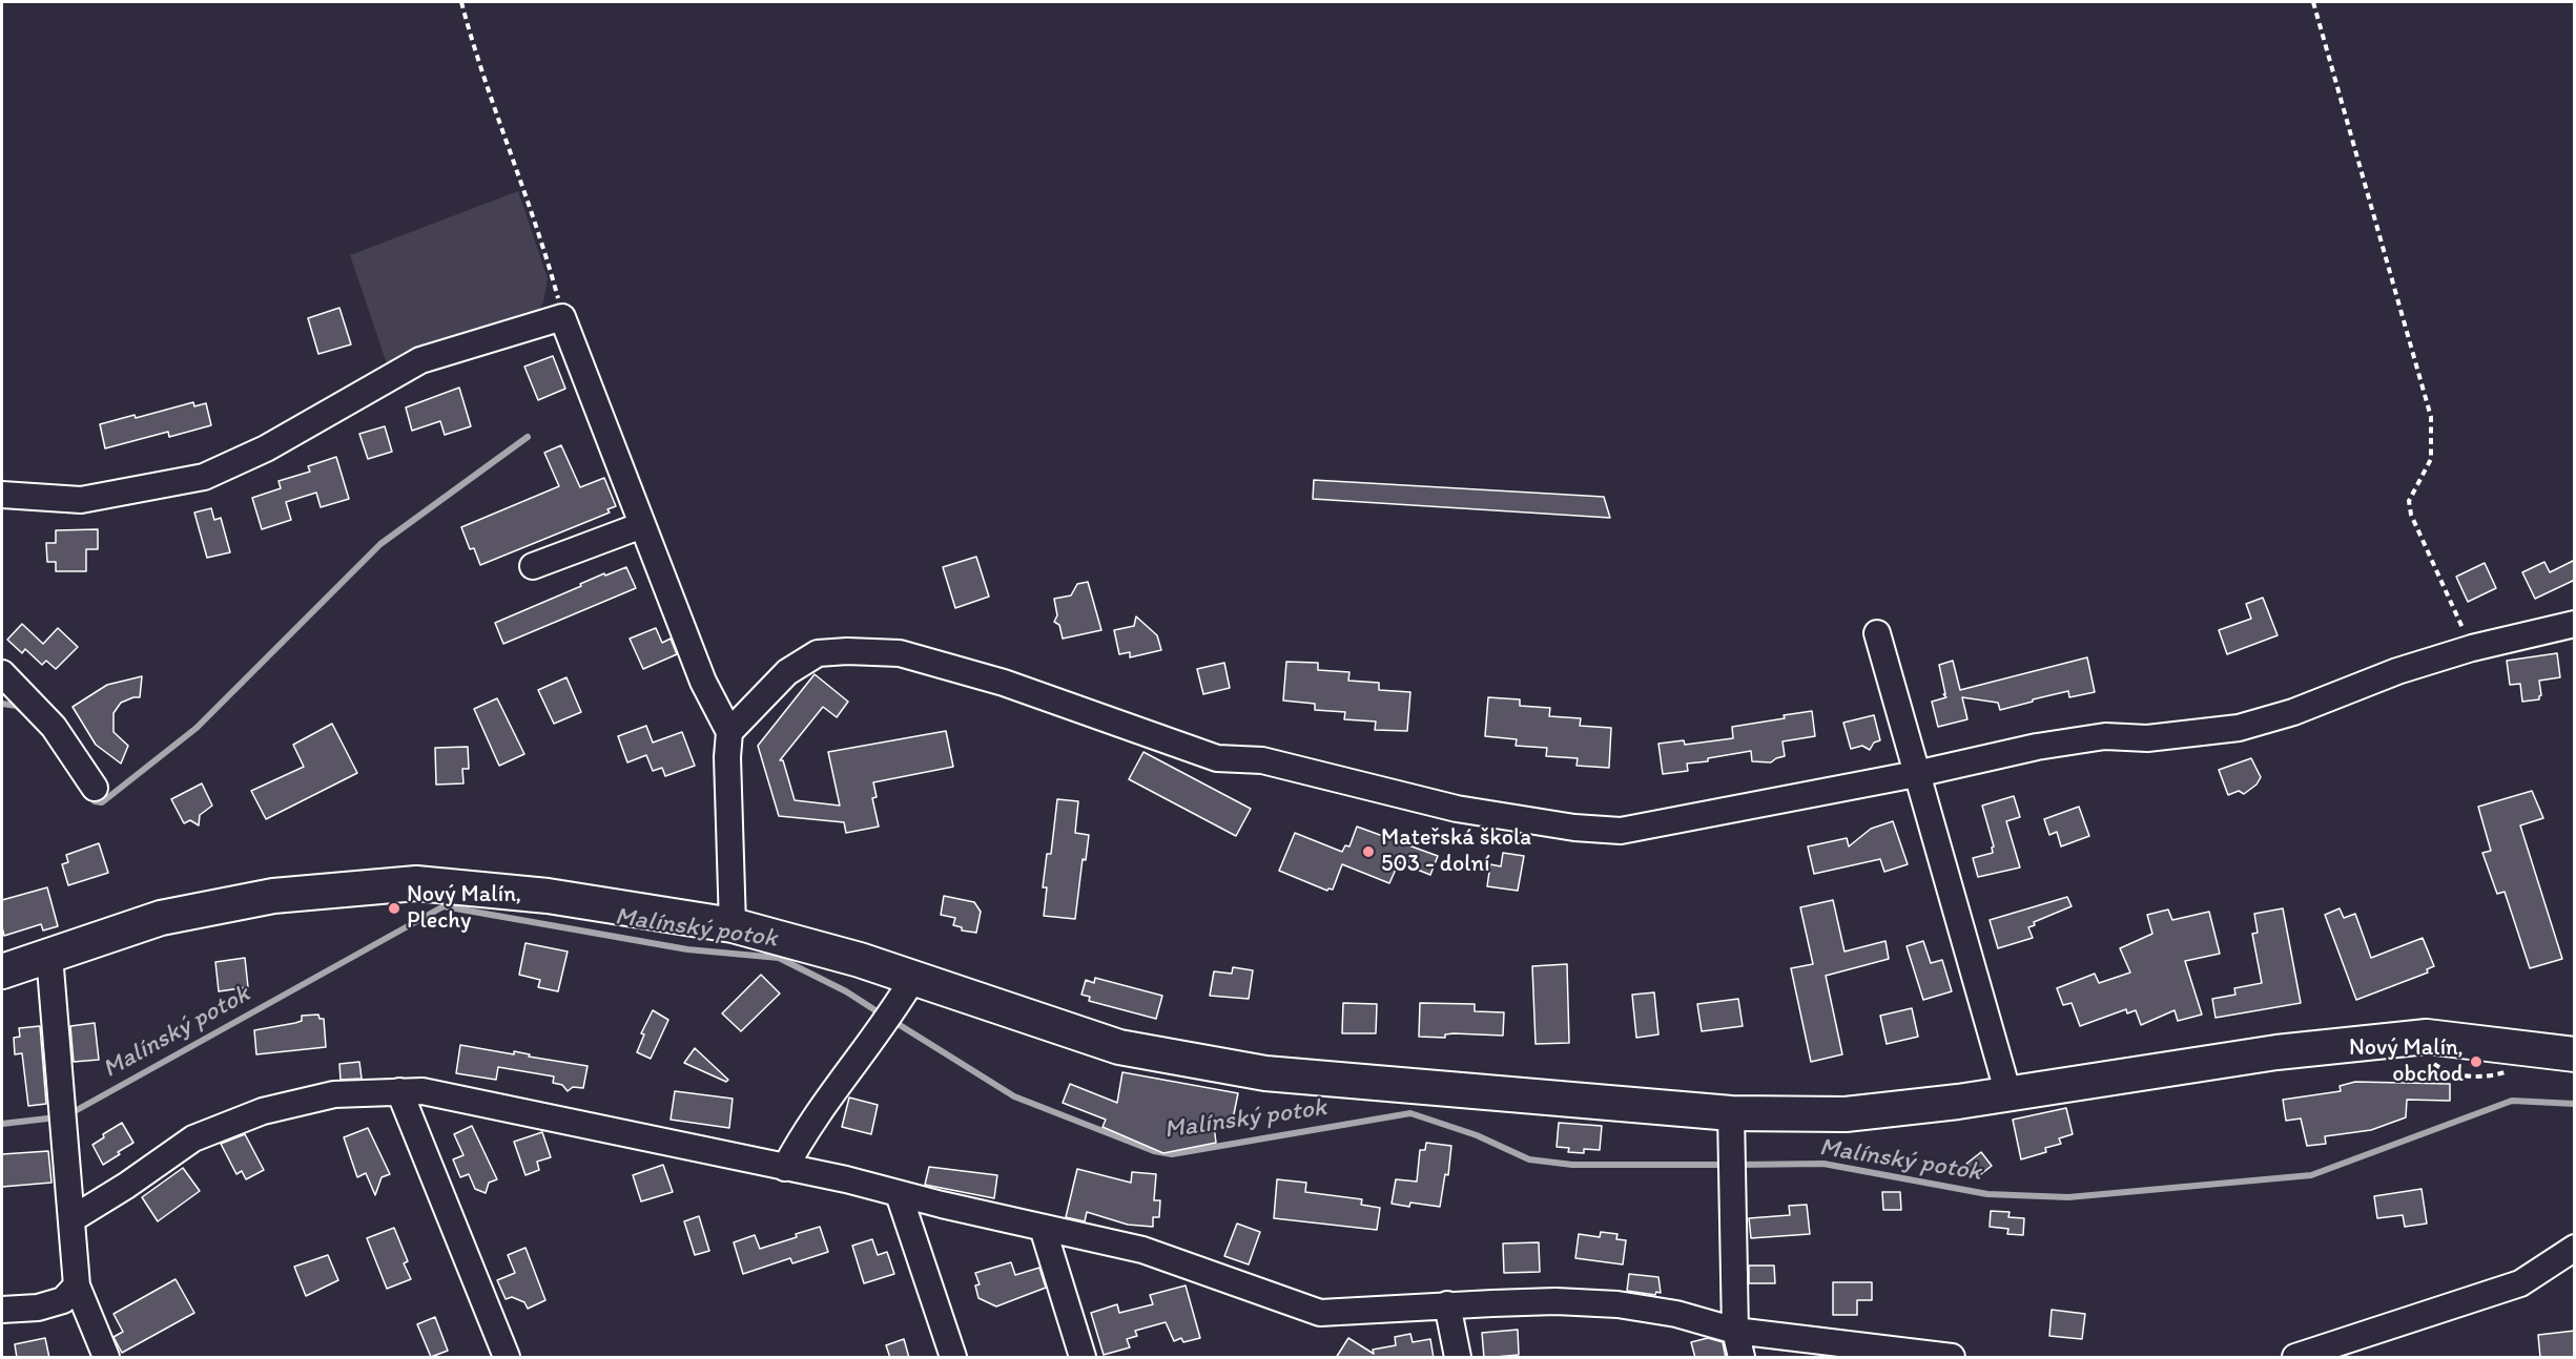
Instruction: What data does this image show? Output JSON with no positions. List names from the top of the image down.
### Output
{
  "water": ["Malínský potok"],
  "places": ["Mateřská škola 503 - dolní", "Nový Malín, Plechy", "Nový Malín, obchod"]
}
